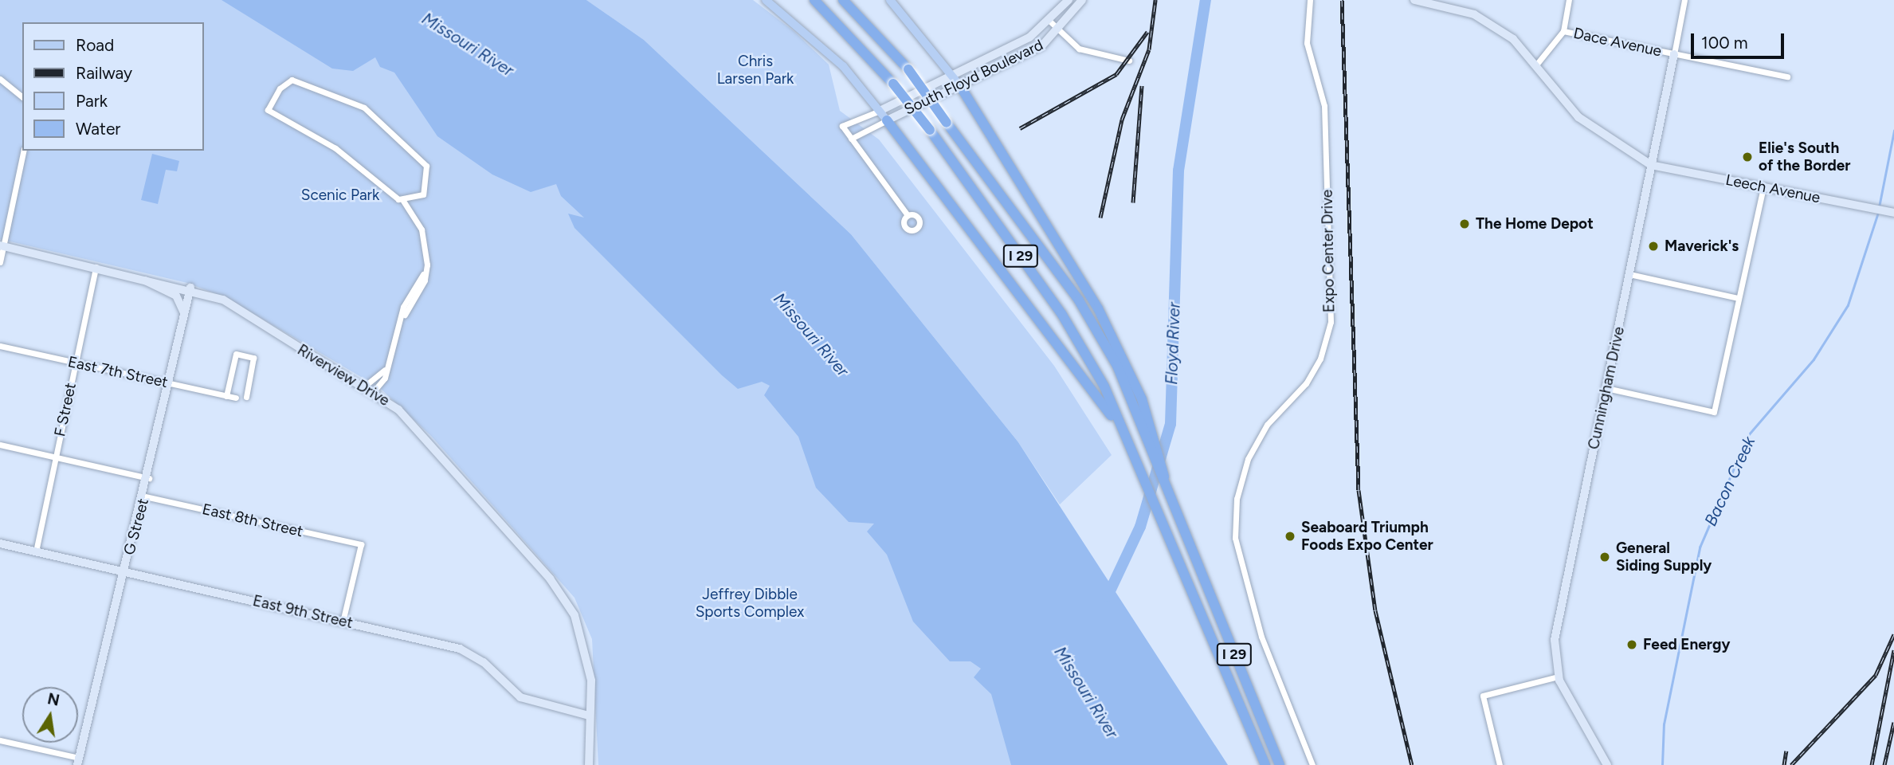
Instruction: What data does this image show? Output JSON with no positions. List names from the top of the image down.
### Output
{
  "streets": {
    "highway": ["I 29"],
    "main road": [
      "South Floyd Boulevard",
      "Leech Avenue",
      "Riverview Drive",
      "Cunningham Drive",
      "G Street",
      "East 9th Street"
    ],
    "street": [
      "Dace Avenue",
      "Expo Center Drive",
      "East 7th Street",
      "F Street",
      "East 8th Street"
    ]
  },
  "crossings": [
    ["Dace Avenue", "Cunningham Drive"],
    ["Leech Avenue", "Cunningham Drive"],
    ["East 7th Street", "F Street"],
    ["East 7th Street", "G Street"],
    ["Riverview Drive", "F Street"],
    ["Riverview Drive", "G Street"],
    ["Riverview Drive", "East 9th Street"],
    ["F Street", "East 9th Street"],
    ["East 8th Street", "G Street"],
    ["East 8th Street", "East 9th Street"],
    ["G Street", "East 9th Street"]
  ],
  "water": ["Missouri River", "Floyd River", "Bacon Creek"],
  "parks": ["Chris Larsen Park", "Scenic Park", "Jeffrey Dibble Sports Complex"],
  "places": [
    "Elie's South of the Border",
    "The Home Depot",
    "Maverick's",
    "Seaboard Triumph Foods Expo Center",
    "General Siding Supply",
    "Feed Energy"
  ],
  "legend": [
    "Road",
    "Railway",
    "Park",
    "Water"
  ],
  "scale_bar": "100 m",
  "north": "top"
}
